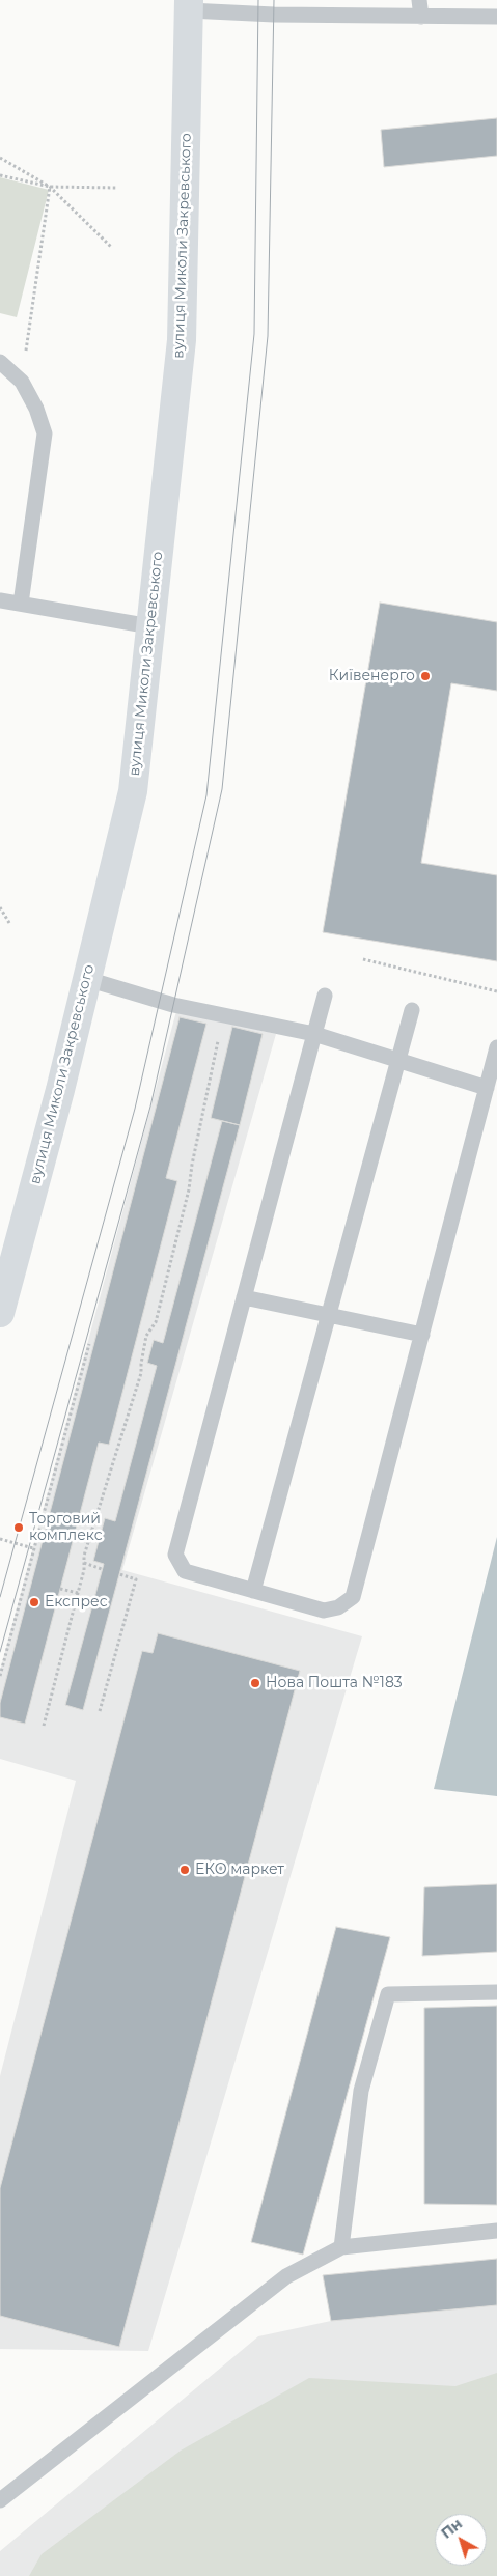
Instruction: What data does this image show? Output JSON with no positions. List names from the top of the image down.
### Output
{
  "streets": {
    "street": ["вулиця Миколи Закревського"]
  },
  "places": [
    "Київенерго",
    "Торговий комплекс",
    "Експрес",
    "Нова Пошта №183",
    "ЕКО маркет"
  ],
  "north": "top left"
}
